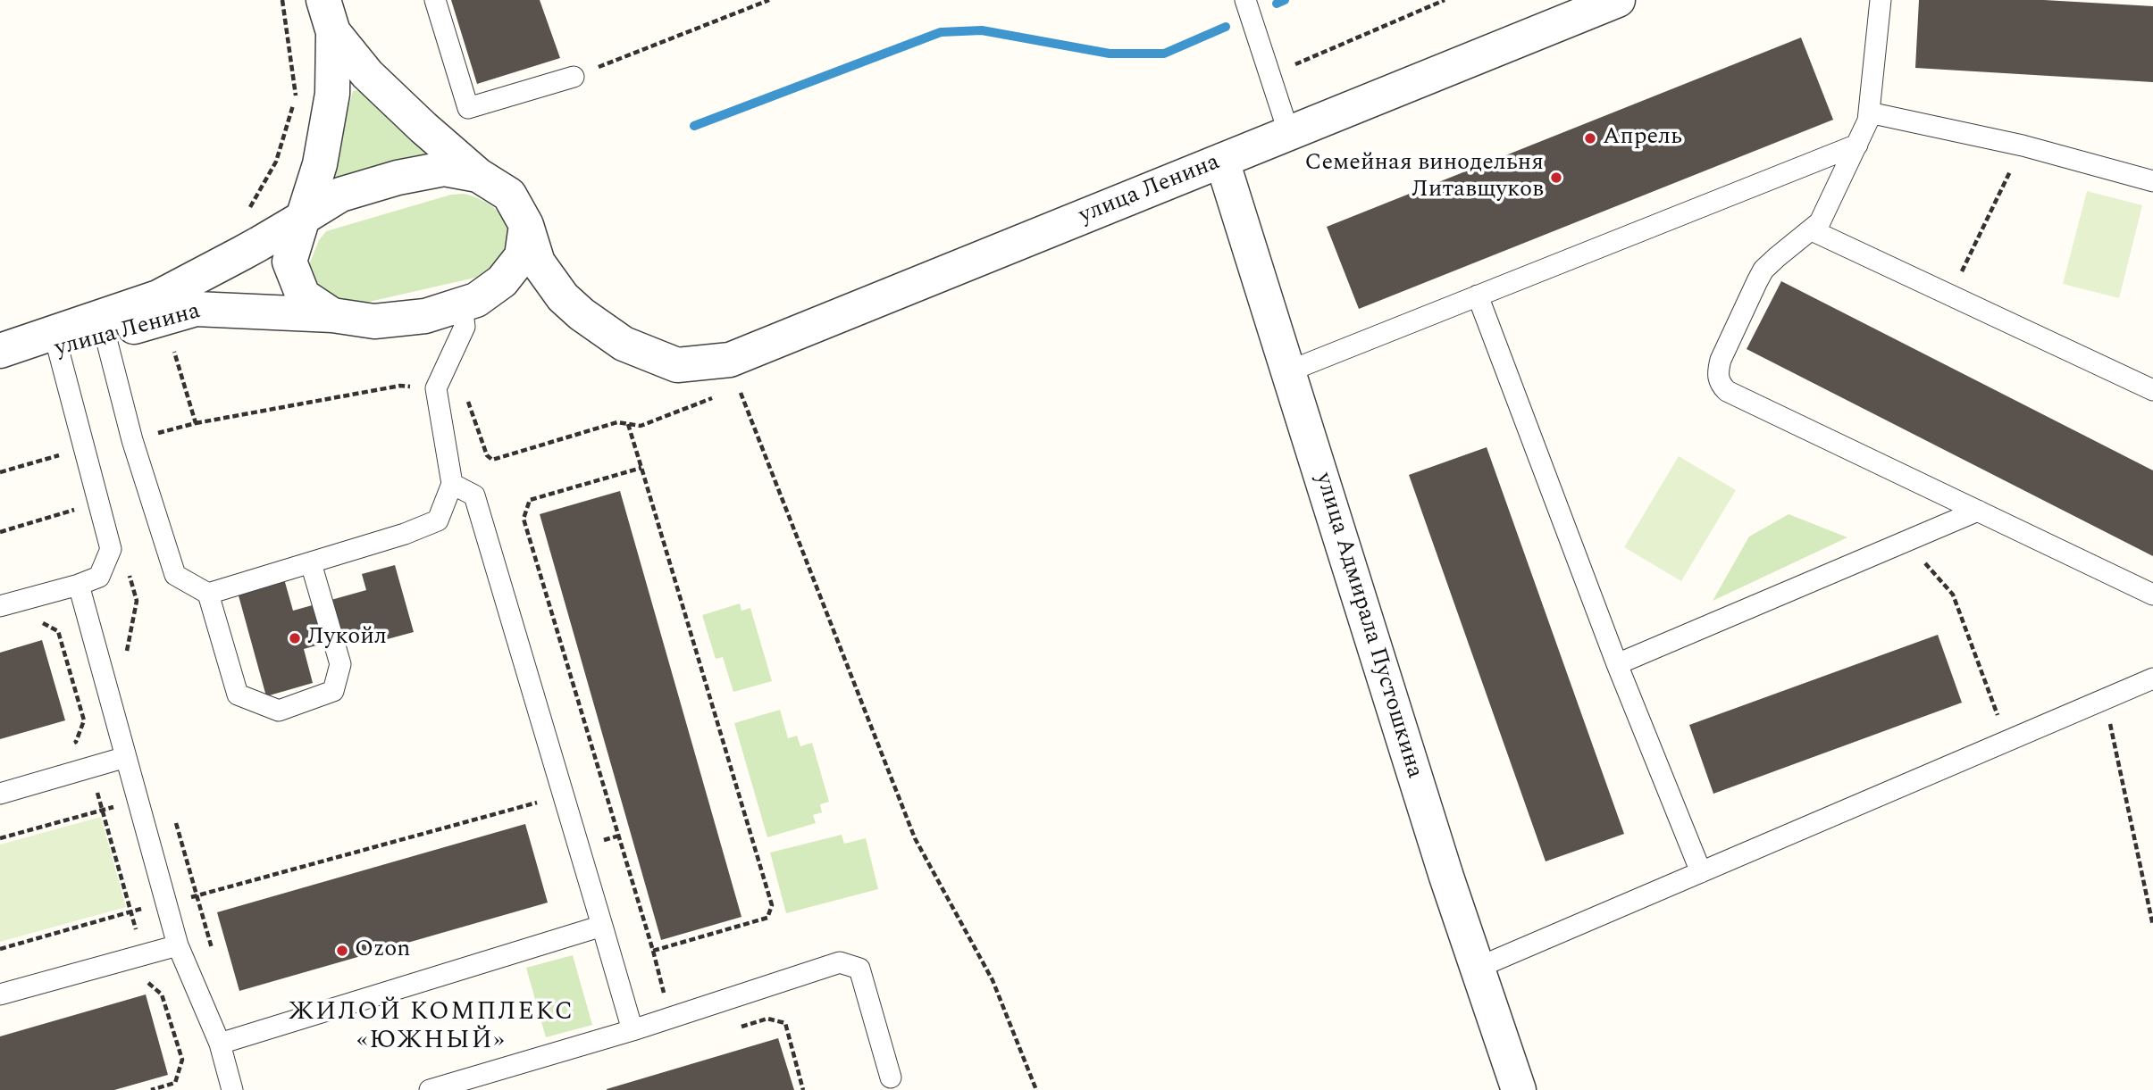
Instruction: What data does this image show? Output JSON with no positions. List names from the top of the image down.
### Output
{
  "streets": {
    "street": ["улица Ленина", "улица Адмирала Пустошкина"]
  },
  "crossings": [
    ["улица Ленина", "улица Адмирала Пустошкина"]
  ],
  "districts": ["ЖИЛОЙ КОМПЛЕКС «ЮЖНЫЙ»"],
  "places": [
    "Апрель",
    "Семейная винодельня Литавщуков",
    "Лукойл",
    "Ozon"
  ]
}
